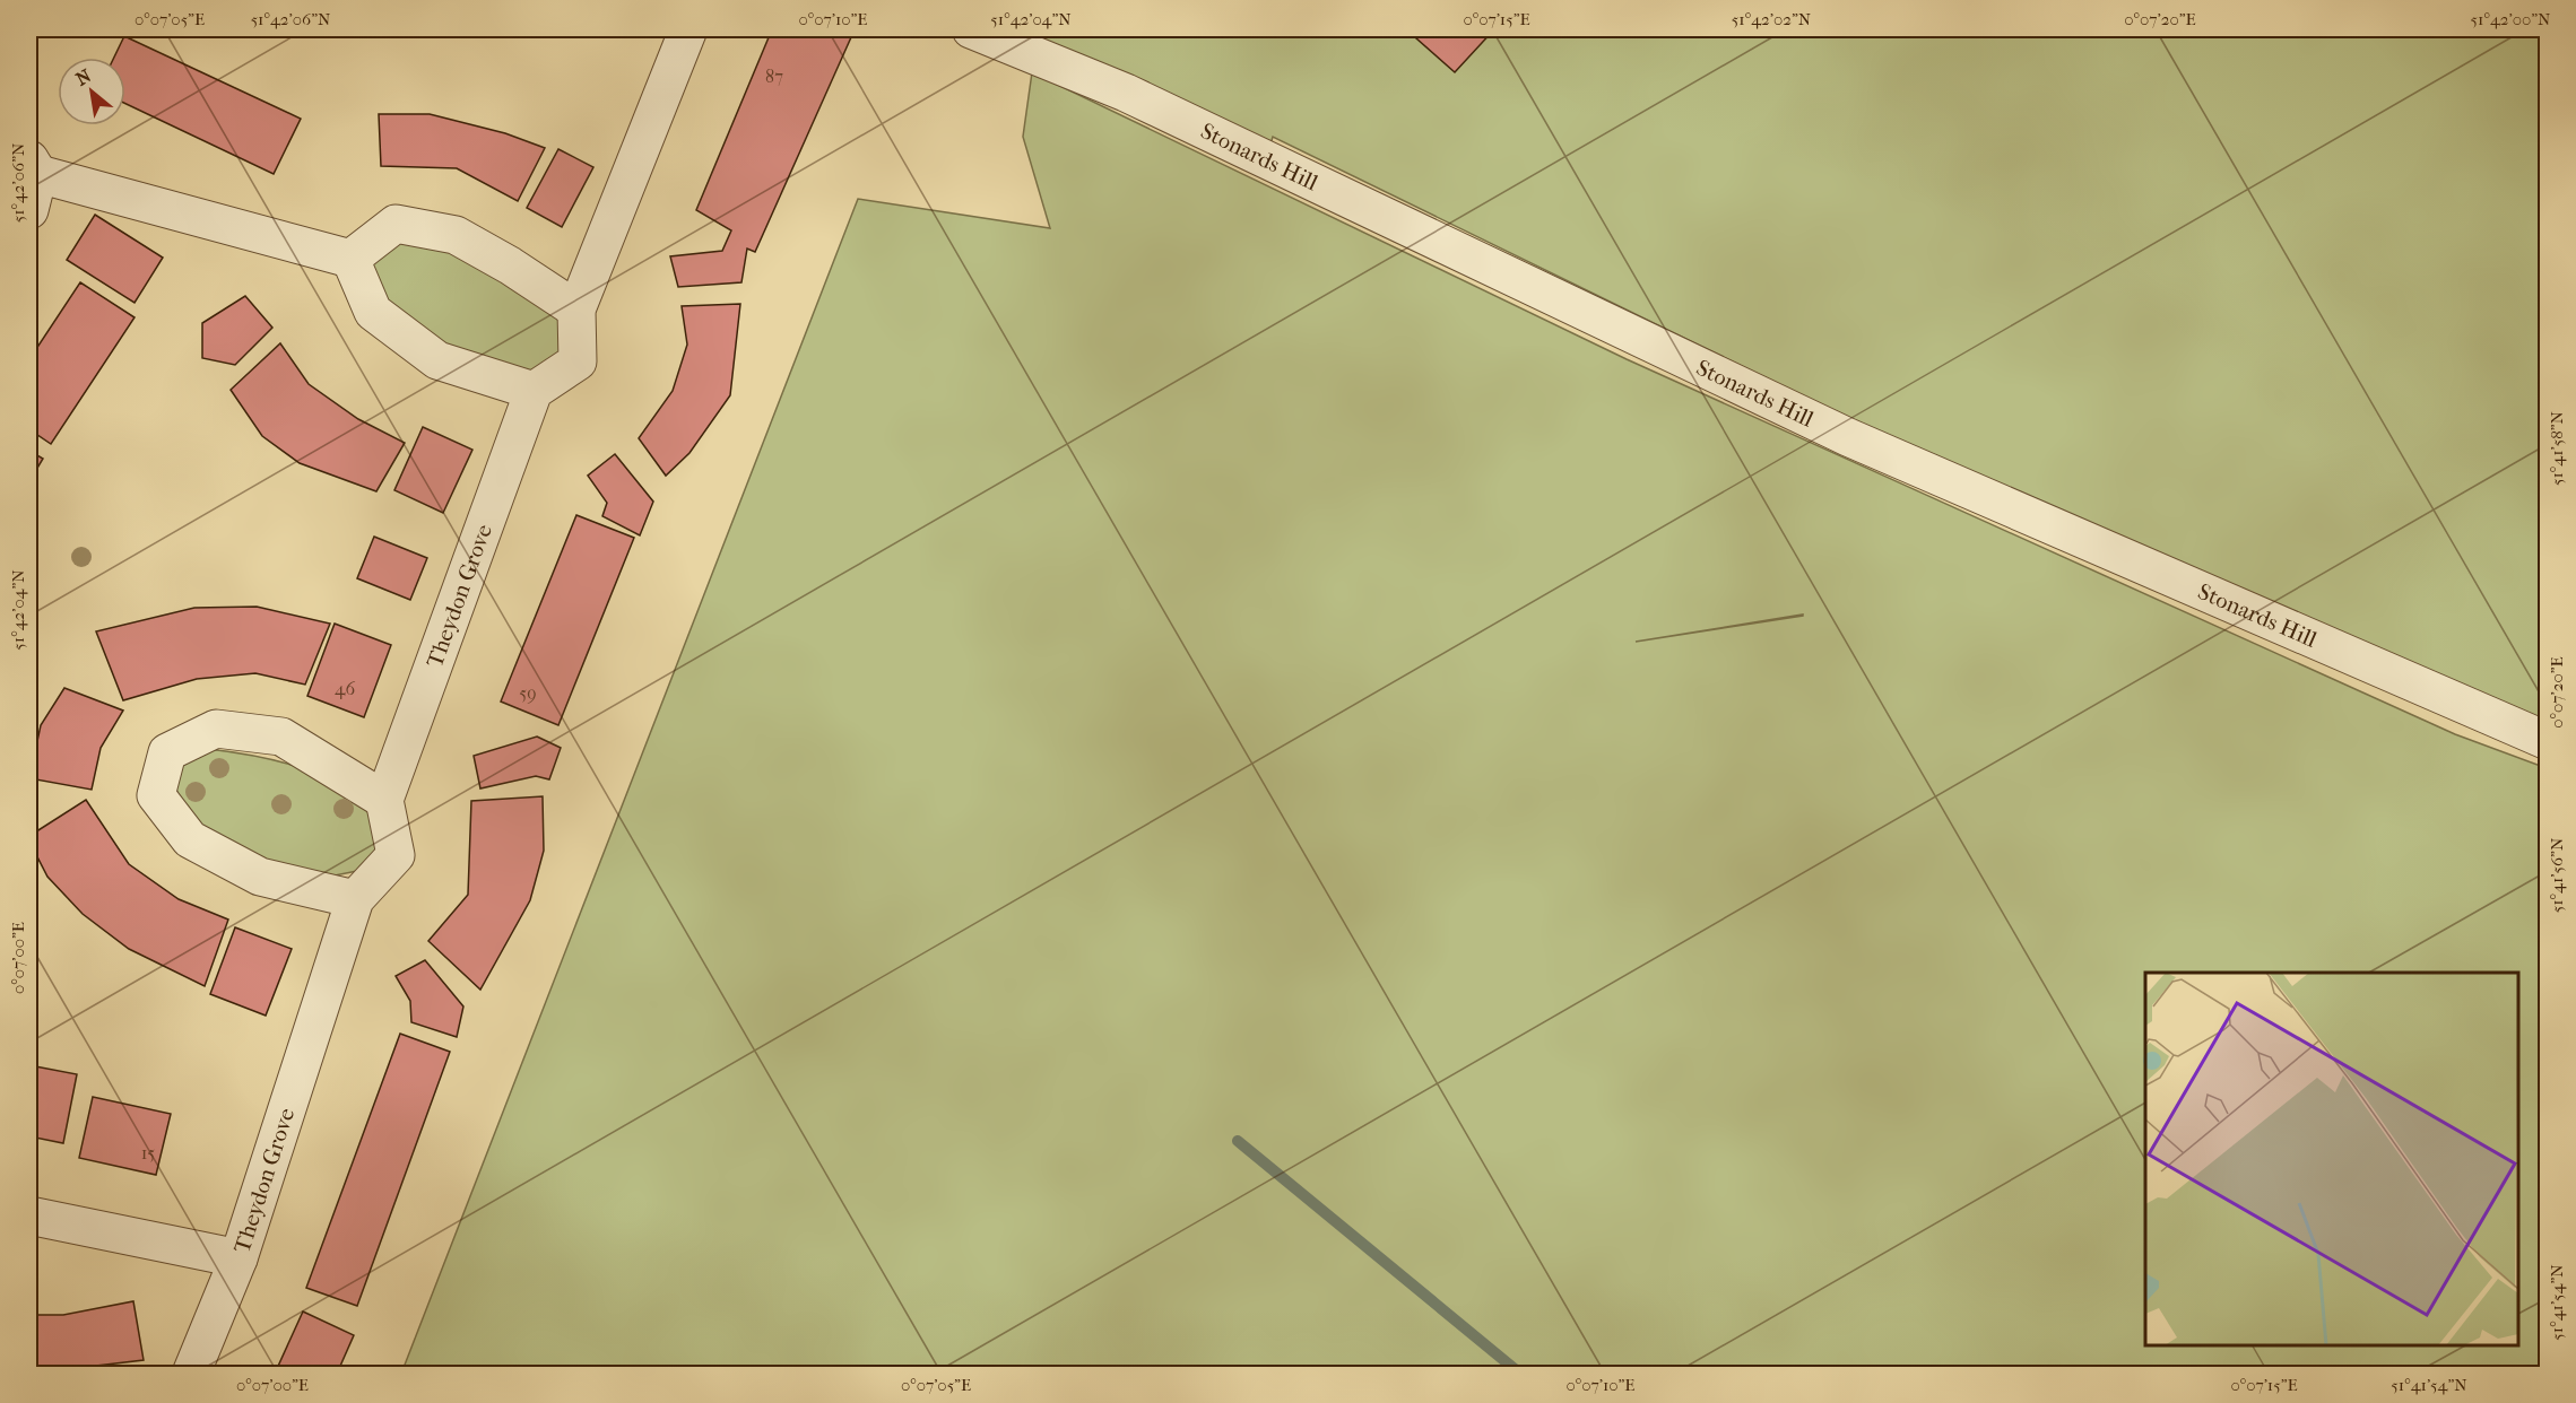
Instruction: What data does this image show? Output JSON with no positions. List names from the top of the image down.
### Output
{
  "streets": {
    "street": ["Stonards Hill", "Theydon Grove"]
  },
  "house_numbers": [
    "87",
    "46",
    "59",
    "15"
  ],
  "north": "top left",
  "coordinates": [
    "0°07'05\"E",
    "51°42'06\"N",
    "0°07'10\"E",
    "51°42'04\"N",
    "0°07'15\"E",
    "51°42'02\"N",
    "0°07'20\"E",
    "51°42'00\"N",
    "51°41'58\"N",
    "51°41'56\"N",
    "0°07'00\"E",
    "51°41'54\"N"
  ]
}
